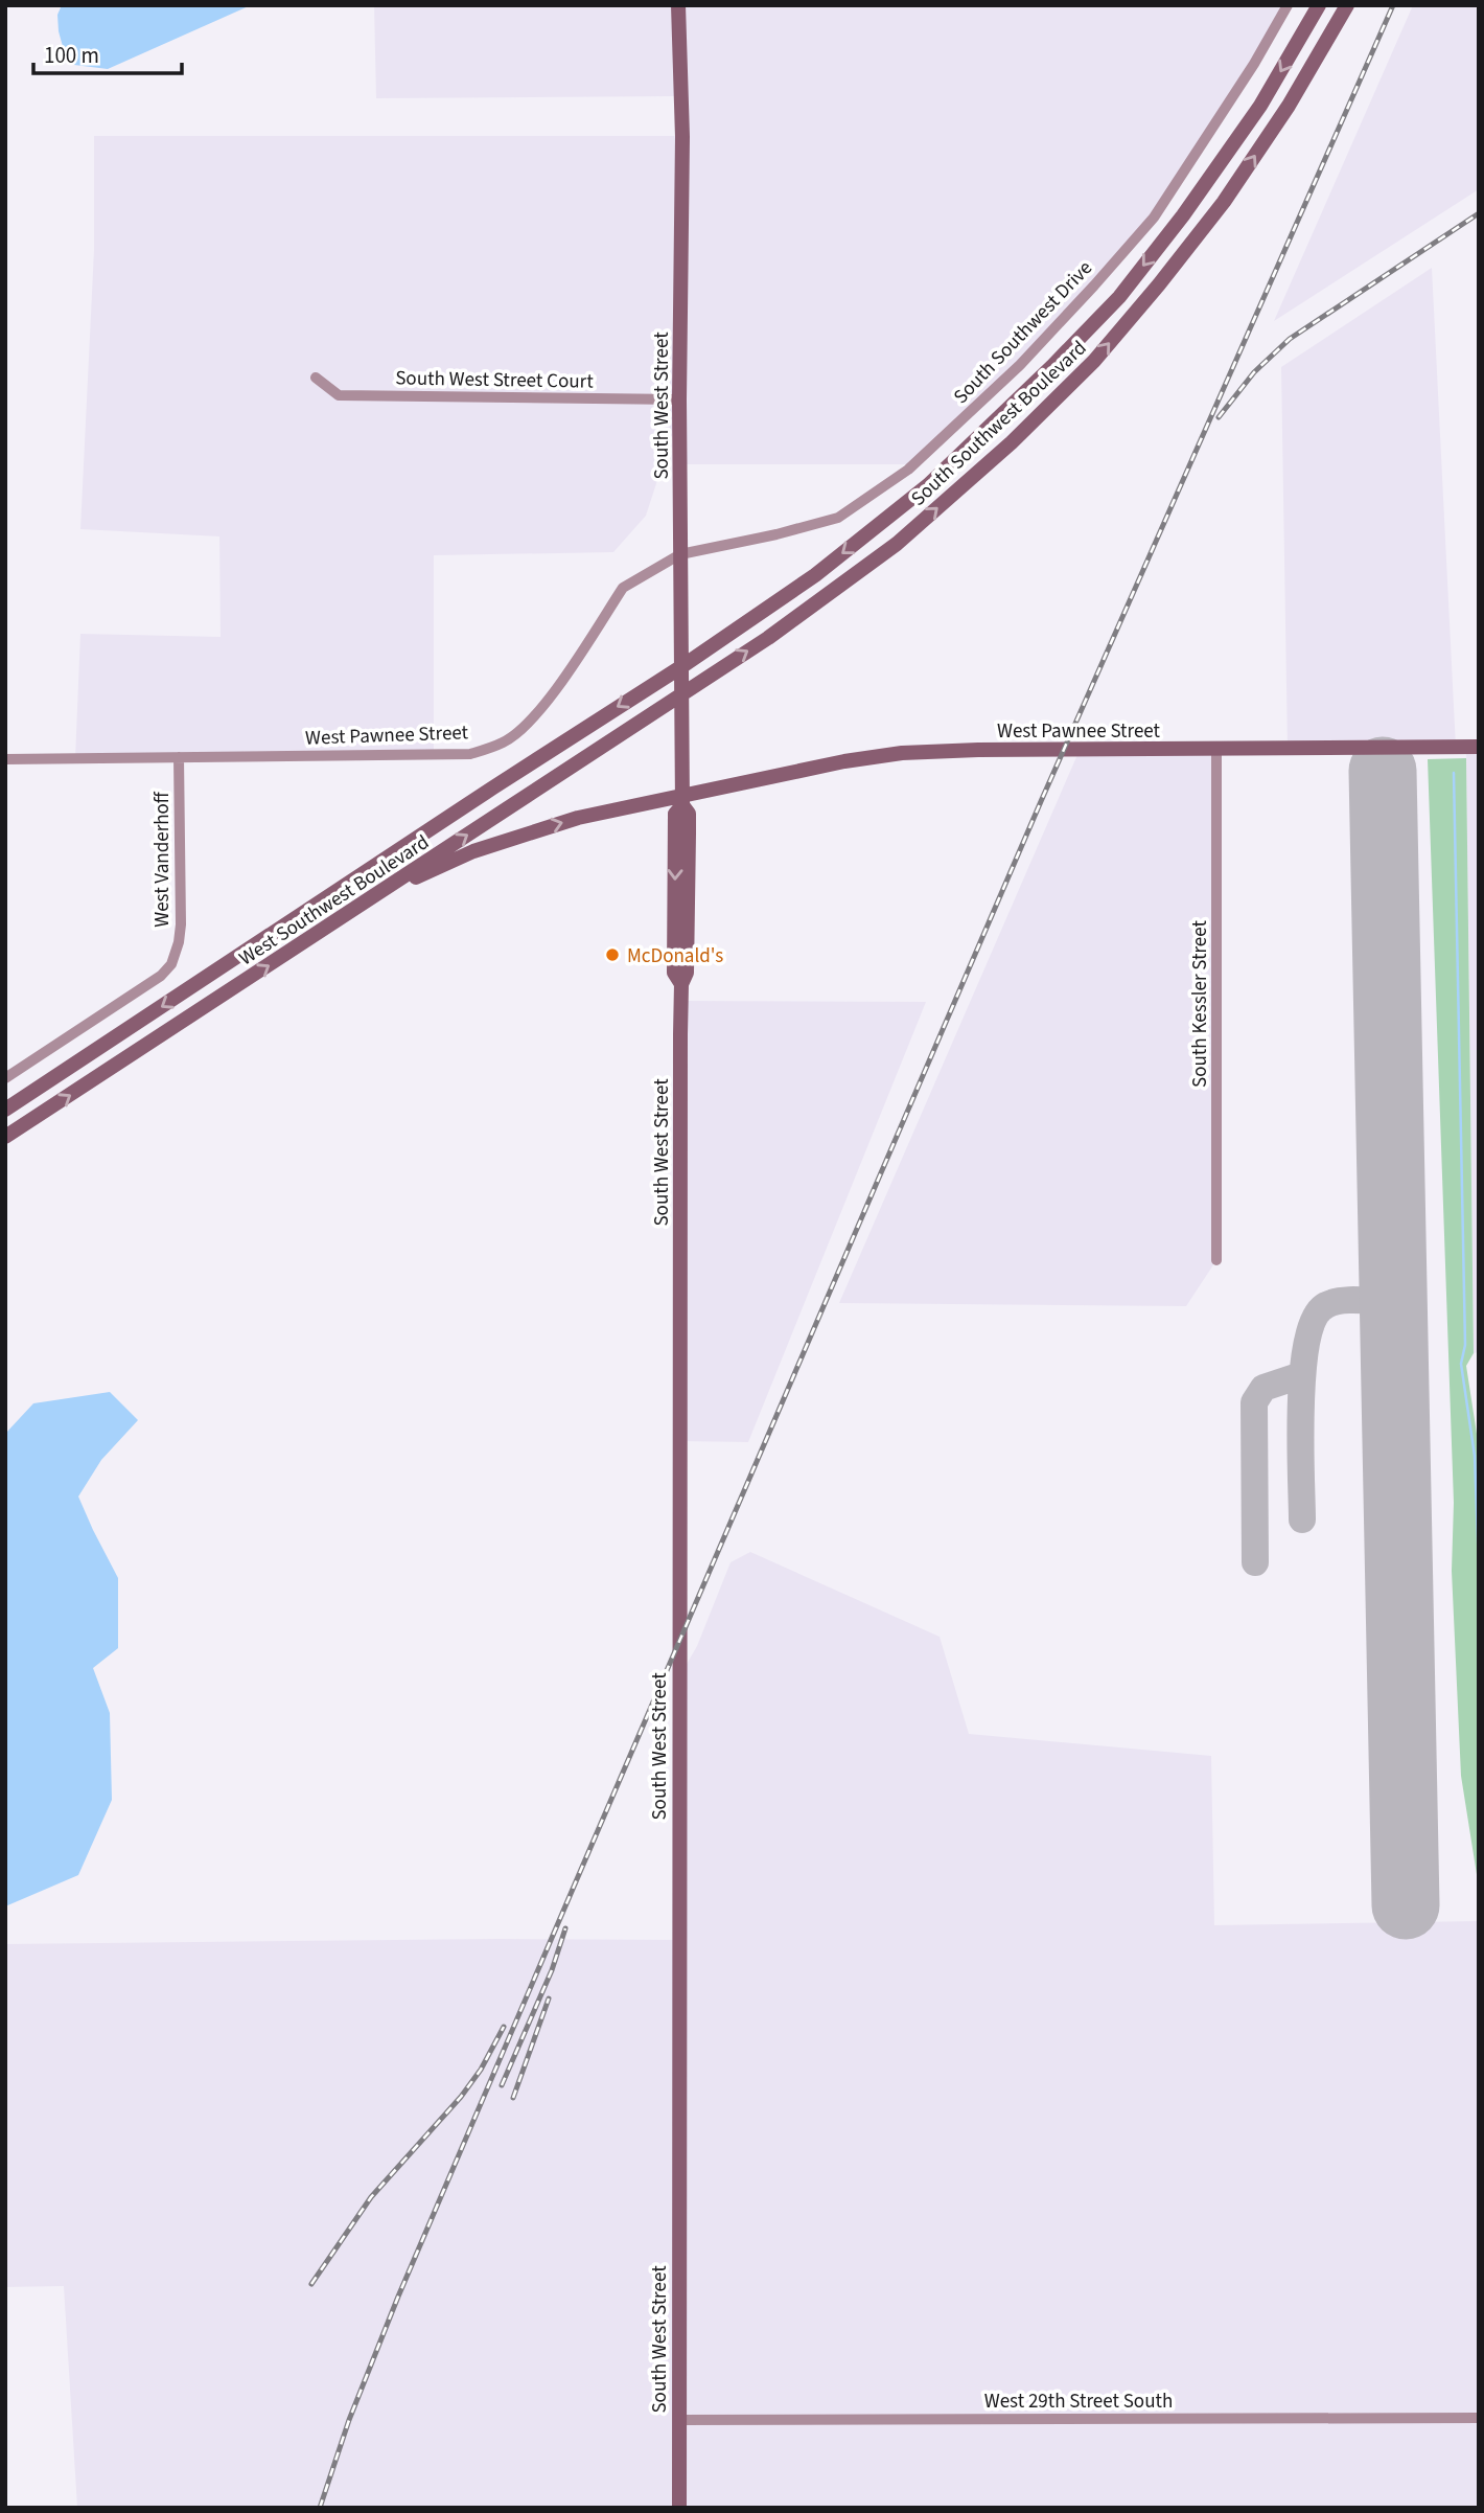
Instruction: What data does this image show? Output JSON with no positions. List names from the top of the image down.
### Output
{
  "streets": {
    "main road": [
      "South West Street",
      "South Southwest Boulevard",
      "West Pawnee Street",
      "West Southwest Boulevard"
    ],
    "street": [
      "South Southwest Drive",
      "South West Street Court",
      "West Vanderhoff",
      "South Kessler Street",
      "West 29th Street South"
    ]
  },
  "crossings": [
    ["South Southwest Drive", "South West Street"],
    ["South Southwest Drive", "West Pawnee Street"],
    ["South West Street Court", "South West Street"],
    ["South West Street", "South Southwest Boulevard"],
    ["South West Street", "West Pawnee Street"],
    ["South West Street", "West Southwest Boulevard"],
    ["South West Street", "West 29th Street South"],
    ["South Southwest Boulevard", "West Southwest Boulevard"],
    ["West Pawnee Street", "West Vanderhoff"],
    ["West Pawnee Street", "West Southwest Boulevard"],
    ["West Pawnee Street", "South Kessler Street"]
  ],
  "places": ["McDonald's"],
  "scale_bar": "100 m"
}
